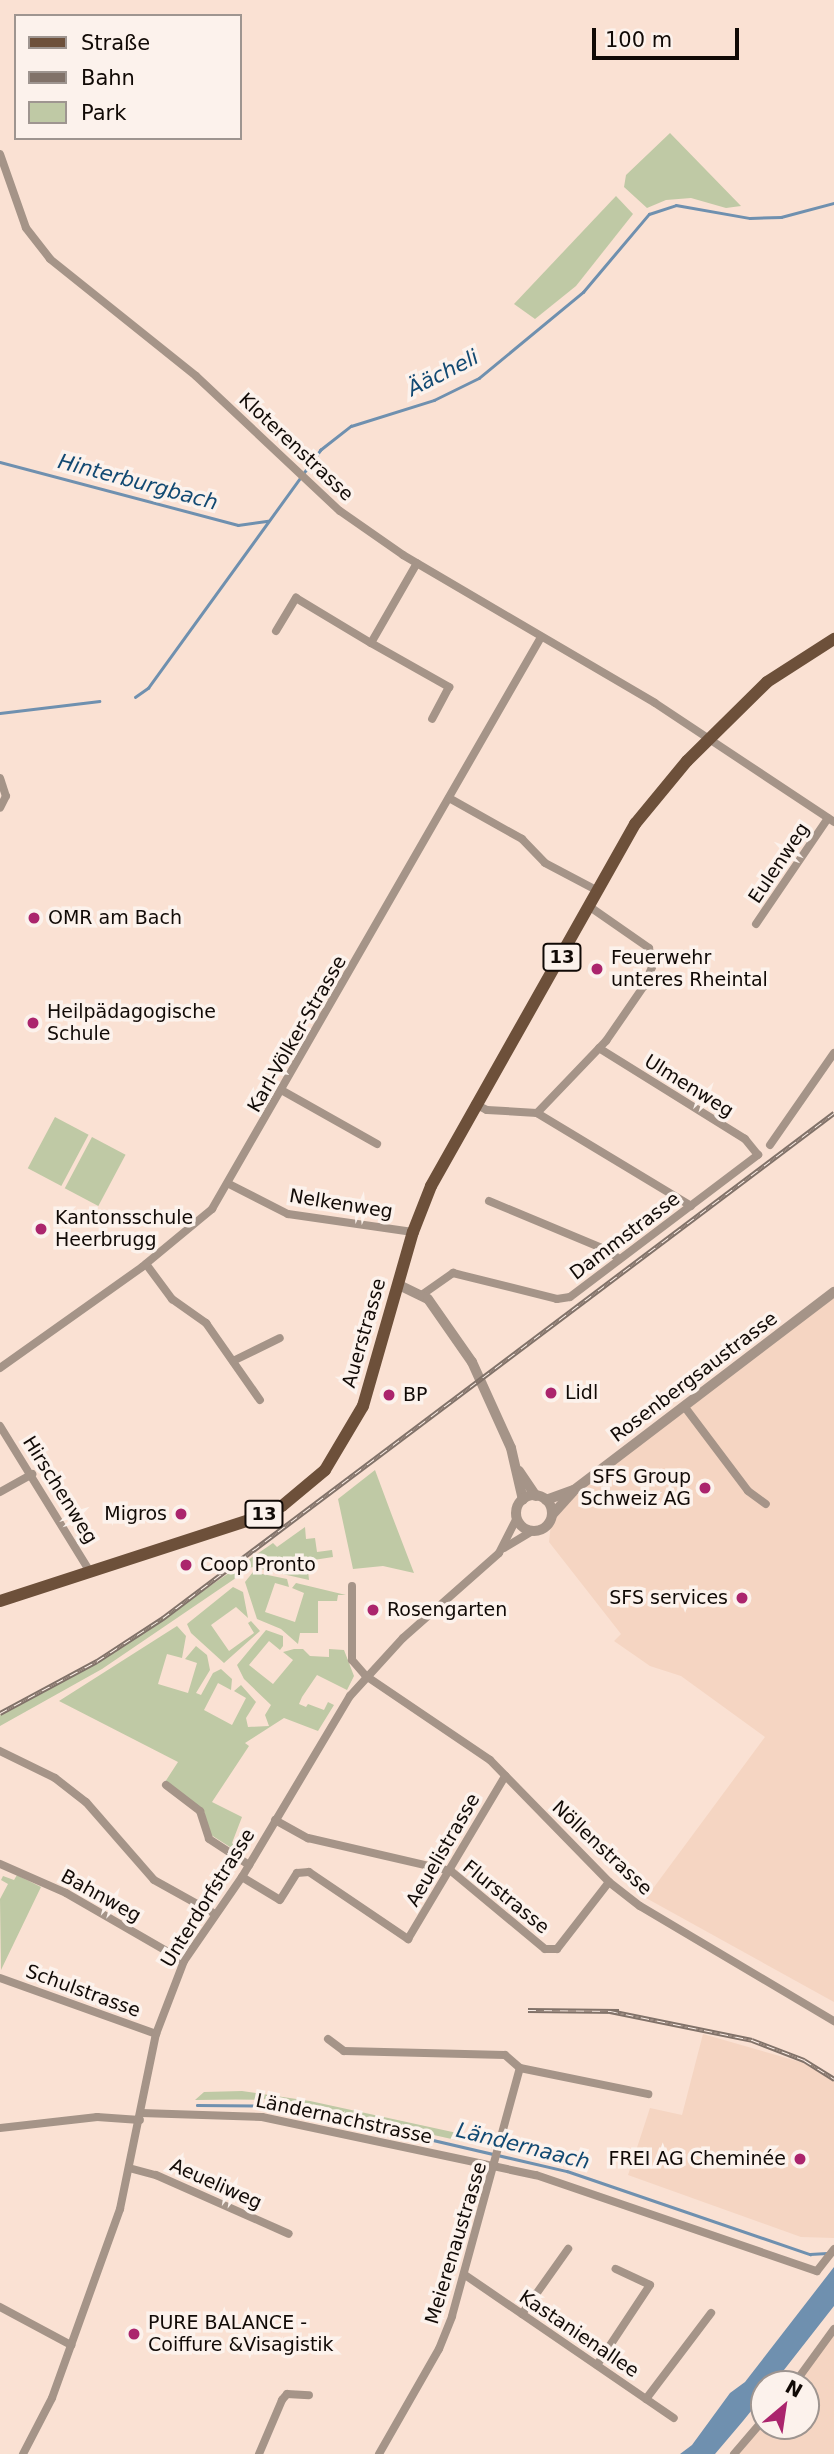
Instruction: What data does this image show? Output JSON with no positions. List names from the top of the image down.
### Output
{
  "streets": {
    "main road": ["13", "Auerstrasse"],
    "street": [
      "Kloterenstrasse",
      "Eulenweg",
      "Karl-Völker-Strasse",
      "Ulmenweg",
      "Nelkenweg",
      "Dammstrasse",
      "Rosenbergsaustrasse",
      "Hirschenweg",
      "Nöllenstrasse",
      "Aeuelistrasse",
      "Bahnweg",
      "Flurstrasse",
      "Unterdorfstrasse",
      "Schulstrasse",
      "Ländernachstrasse",
      "Aeueliweg",
      "Meierenaustrasse",
      "Kastanienallee"
    ]
  },
  "crossings": [
    ["Kloterenstrasse", "Eulenweg"],
    ["Kloterenstrasse", "13"],
    ["Kloterenstrasse", "Karl-Völker-Strasse"],
    ["Kloterenstrasse", "Auerstrasse"],
    ["Eulenweg", "13"],
    ["Eulenweg", "Auerstrasse"],
    ["13", "Auerstrasse"],
    ["Karl-Völker-Strasse", "Nelkenweg"],
    ["Ulmenweg", "Dammstrasse"],
    ["Nelkenweg", "Auerstrasse"],
    ["Auerstrasse", "Hirschenweg"],
    ["Rosenbergsaustrasse", "Unterdorfstrasse"],
    ["Nöllenstrasse", "Aeuelistrasse"],
    ["Nöllenstrasse", "Flurstrasse"],
    ["Nöllenstrasse", "Unterdorfstrasse"],
    ["Aeuelistrasse", "Flurstrasse"],
    ["Aeuelistrasse", "Unterdorfstrasse"],
    ["Bahnweg", "Unterdorfstrasse"],
    ["Flurstrasse", "Unterdorfstrasse"],
    ["Unterdorfstrasse", "Schulstrasse"],
    ["Unterdorfstrasse", "Ländernachstrasse"],
    ["Unterdorfstrasse", "Aeueliweg"],
    ["Ländernachstrasse", "Meierenaustrasse"],
    ["Meierenaustrasse", "Kastanienallee"]
  ],
  "water": ["Äächeli", "Hinterburgbach", "Ländernaach"],
  "places": [
    "OMR am Bach",
    "Feuerwehr unteres Rheintal",
    "Heilpädagogische Schule",
    "Kantonsschule Heerbrugg",
    "Lidl",
    "BP",
    "SFS Group Schweiz AG",
    "Migros",
    "Coop Pronto",
    "SFS services",
    "Rosengarten",
    "FREI AG Cheminée",
    "PURE BALANCE - Coiffure &Visagistik"
  ],
  "legend": ["Straße", "Bahn", "Park"],
  "scale_bar": "100 m",
  "north": "top right"
}
